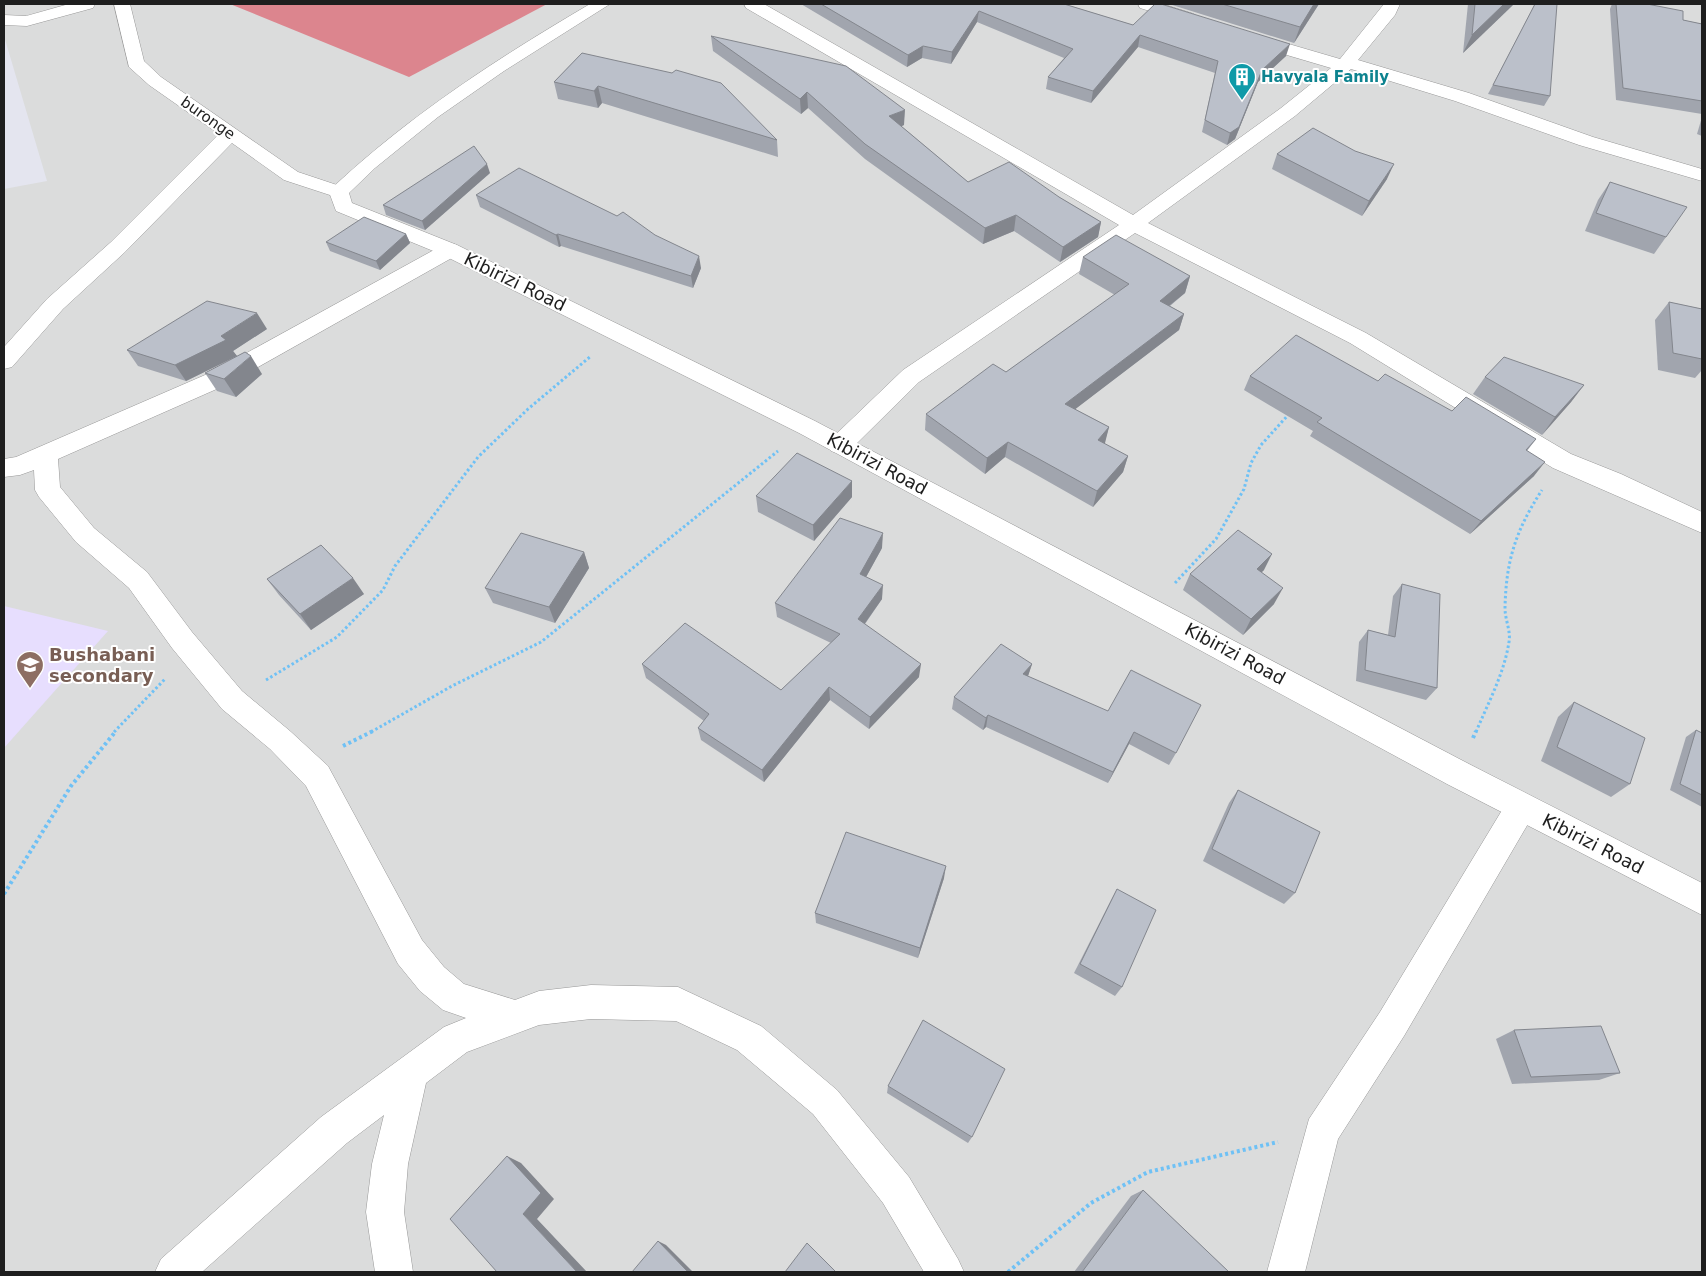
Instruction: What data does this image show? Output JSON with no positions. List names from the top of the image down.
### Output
{
  "streets": {
    "street": ["buronge", "Kibirizi Road"]
  },
  "crossings": [
    ["buronge", "Kibirizi Road"]
  ],
  "places": {
    "building": ["Havyala Family"],
    "school or university": ["Bushabani secondary"]
  }
}
